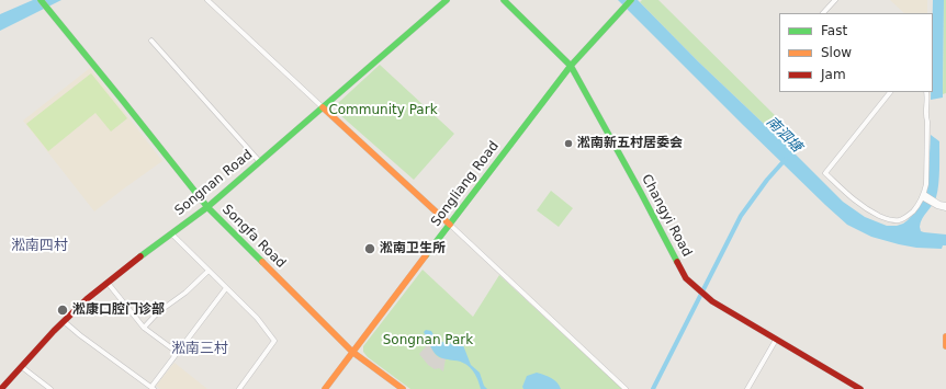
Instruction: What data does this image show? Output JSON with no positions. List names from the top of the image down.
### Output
{
  "streets": {
    "street": [
      "Songnan Road",
      "Songliang Road",
      "Changyi Road",
      "Songfa Road"
    ]
  },
  "crossings": [
    ["Songnan Road", "Songfa Road"],
    ["Songliang Road", "Changyi Road"],
    ["Songliang Road", "Songfa Road"]
  ],
  "districts": ["淞南四村", "淞南三村"],
  "water": ["南泗塘"],
  "parks": ["Community Park", "Songnan Park"],
  "places": ["淞南新五村居委会", "淞南卫生所", "淞康口腔门诊部"],
  "legend": ["Fast", "Slow", "Jam"]
}
